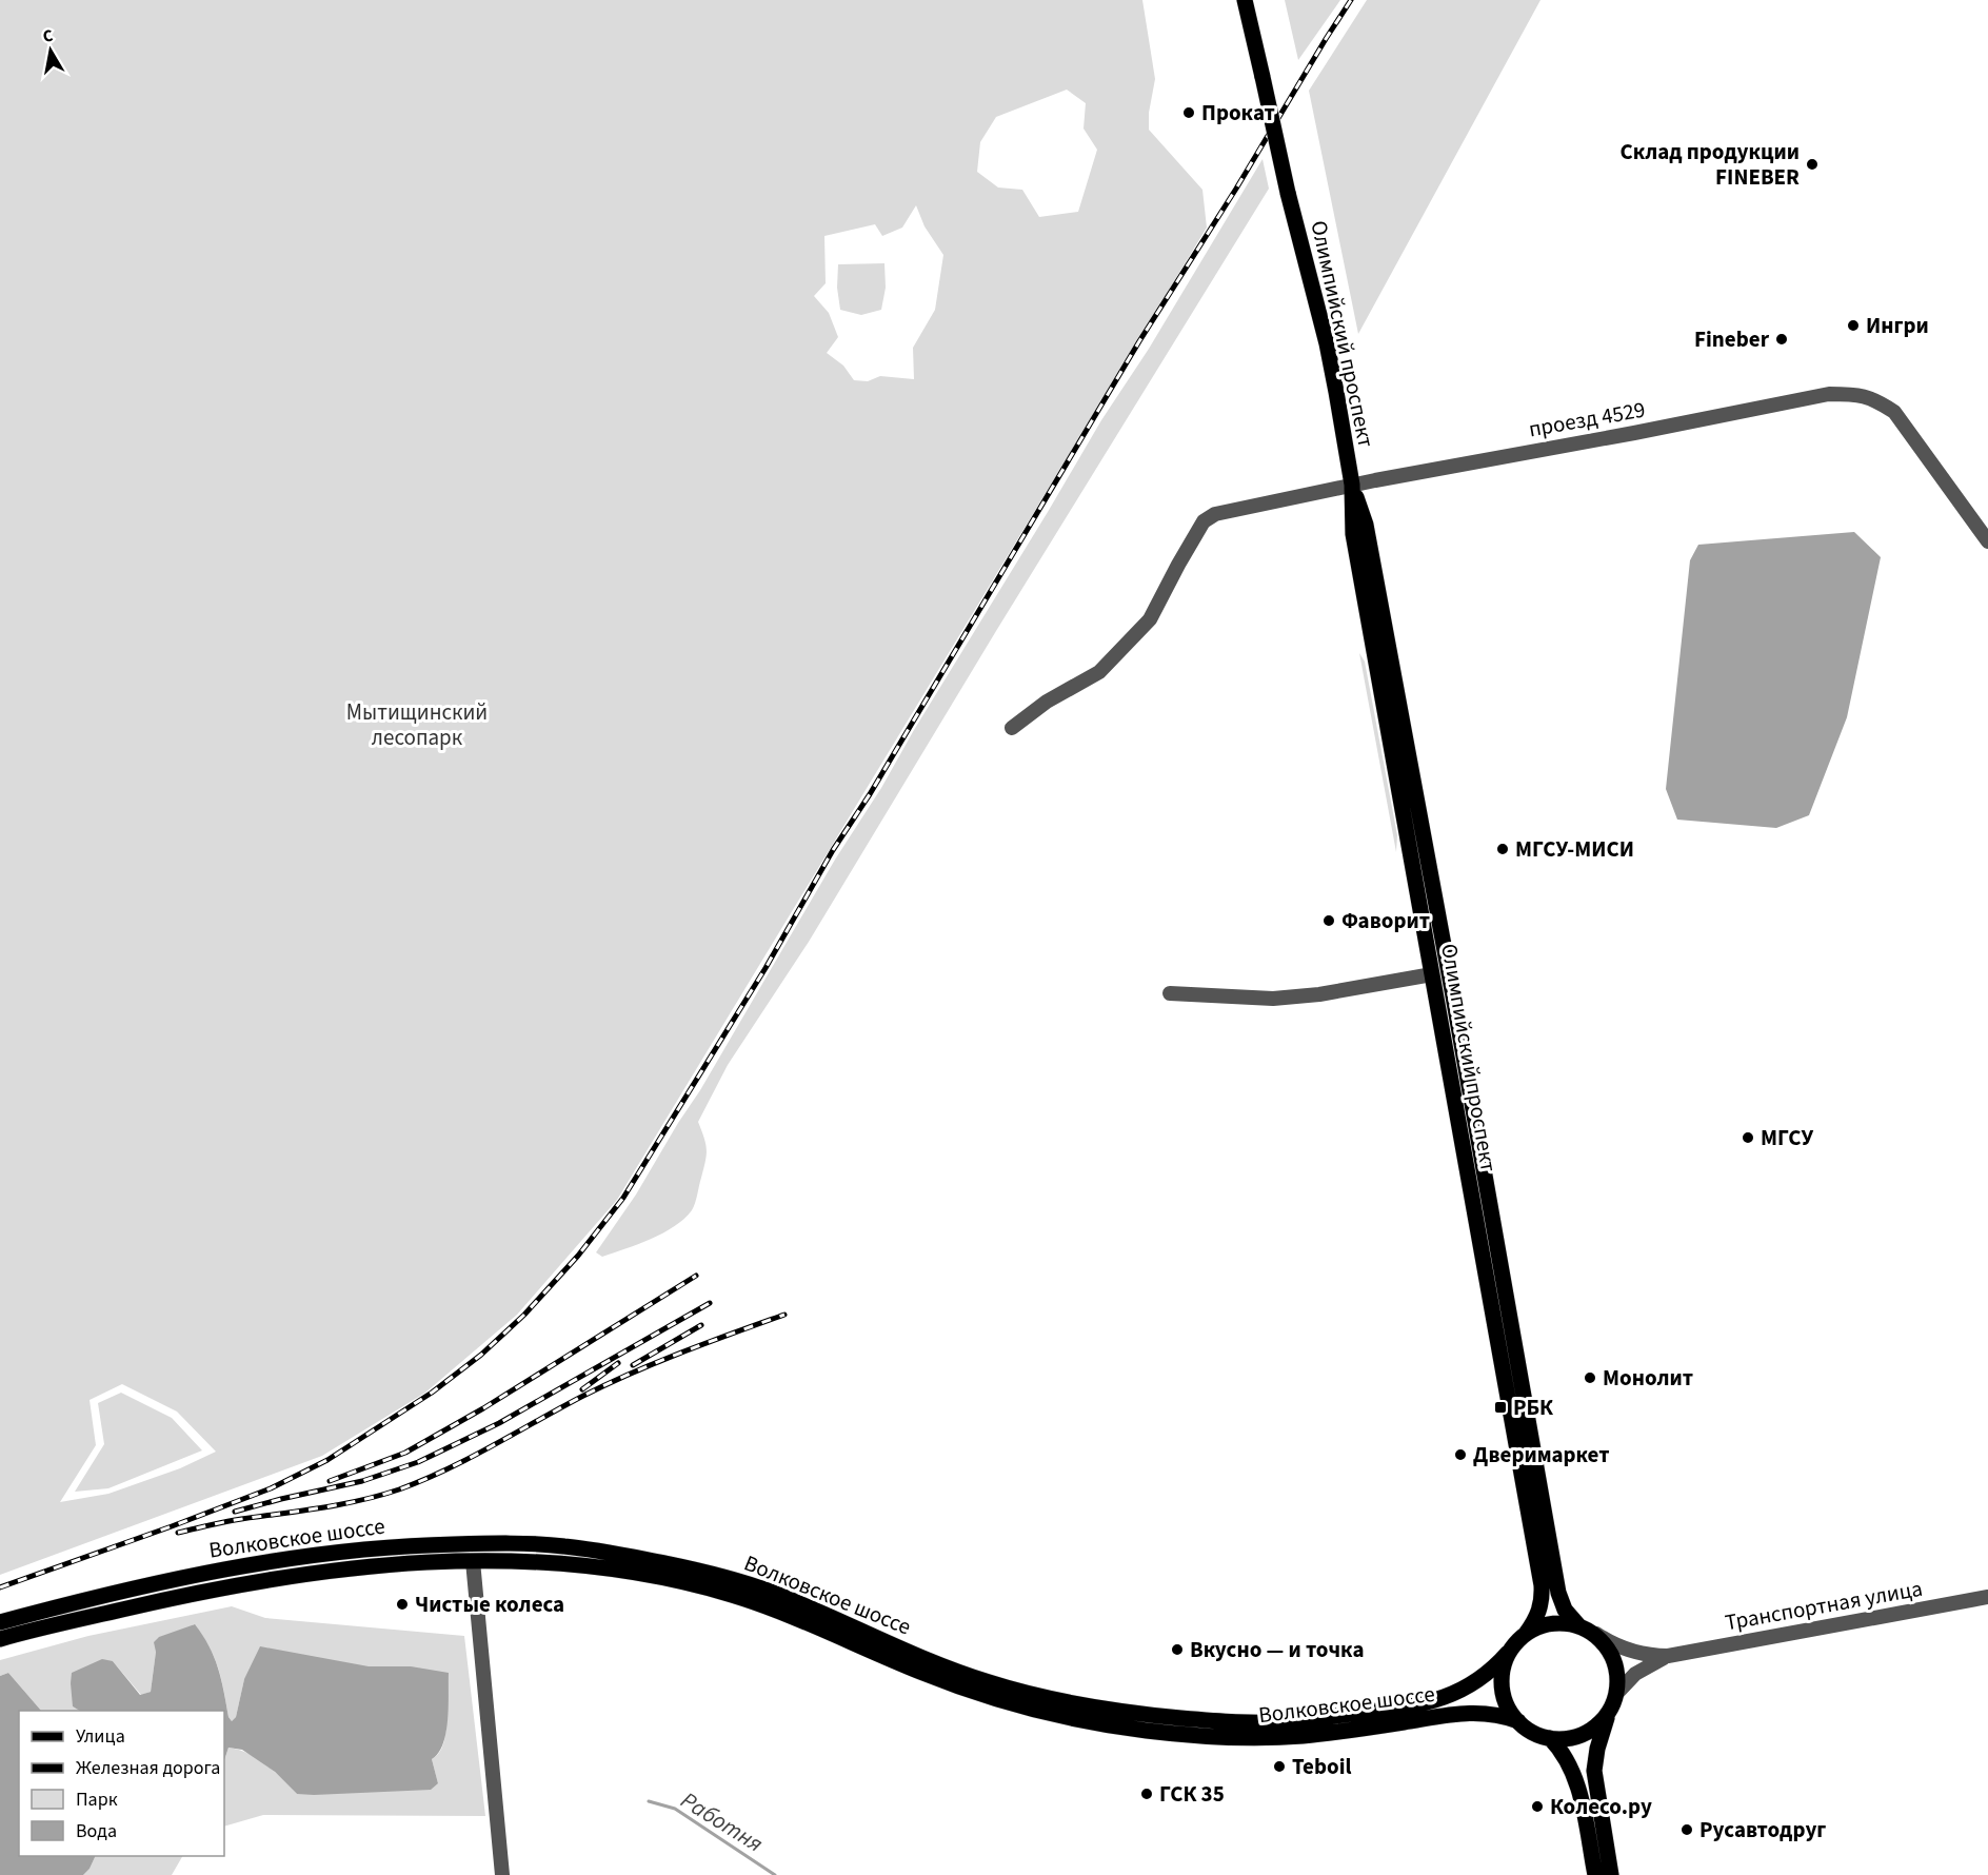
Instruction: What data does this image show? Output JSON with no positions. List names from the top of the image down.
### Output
{
  "streets": {
    "main road": ["Олимпийский проспект", "Волковское шоссе"],
    "street": ["проезд 4529", "Транспортная улица"]
  },
  "crossings": [
    ["Олимпийский проспект", "проезд 4529"],
    ["Олимпийский проспект", "Волковское шоссе"],
    ["Олимпийский проспект", "Транспортная улица"],
    ["Волковское шоссе", "Транспортная улица"]
  ],
  "water": ["Работня"],
  "parks": ["Мытищинский лесопарк"],
  "places": {
    "other": [
      "Прокат",
      "Склад продукции FINEBER",
      "Ингри",
      "Fineber",
      "МГСУ-МИСИ",
      "Фаворит",
      "МГСУ",
      "Монолит",
      "Дверимаркет",
      "Чистые колеса",
      "Вкусно — и точка",
      "Teboil",
      "ГСК 35",
      "Колесо.ру",
      "Русавтодруг"
    ],
    "transit": ["РБК"]
  },
  "legend": [
    "Улица",
    "Железная дорога",
    "Парк",
    "Вода"
  ],
  "north": "top"
}
